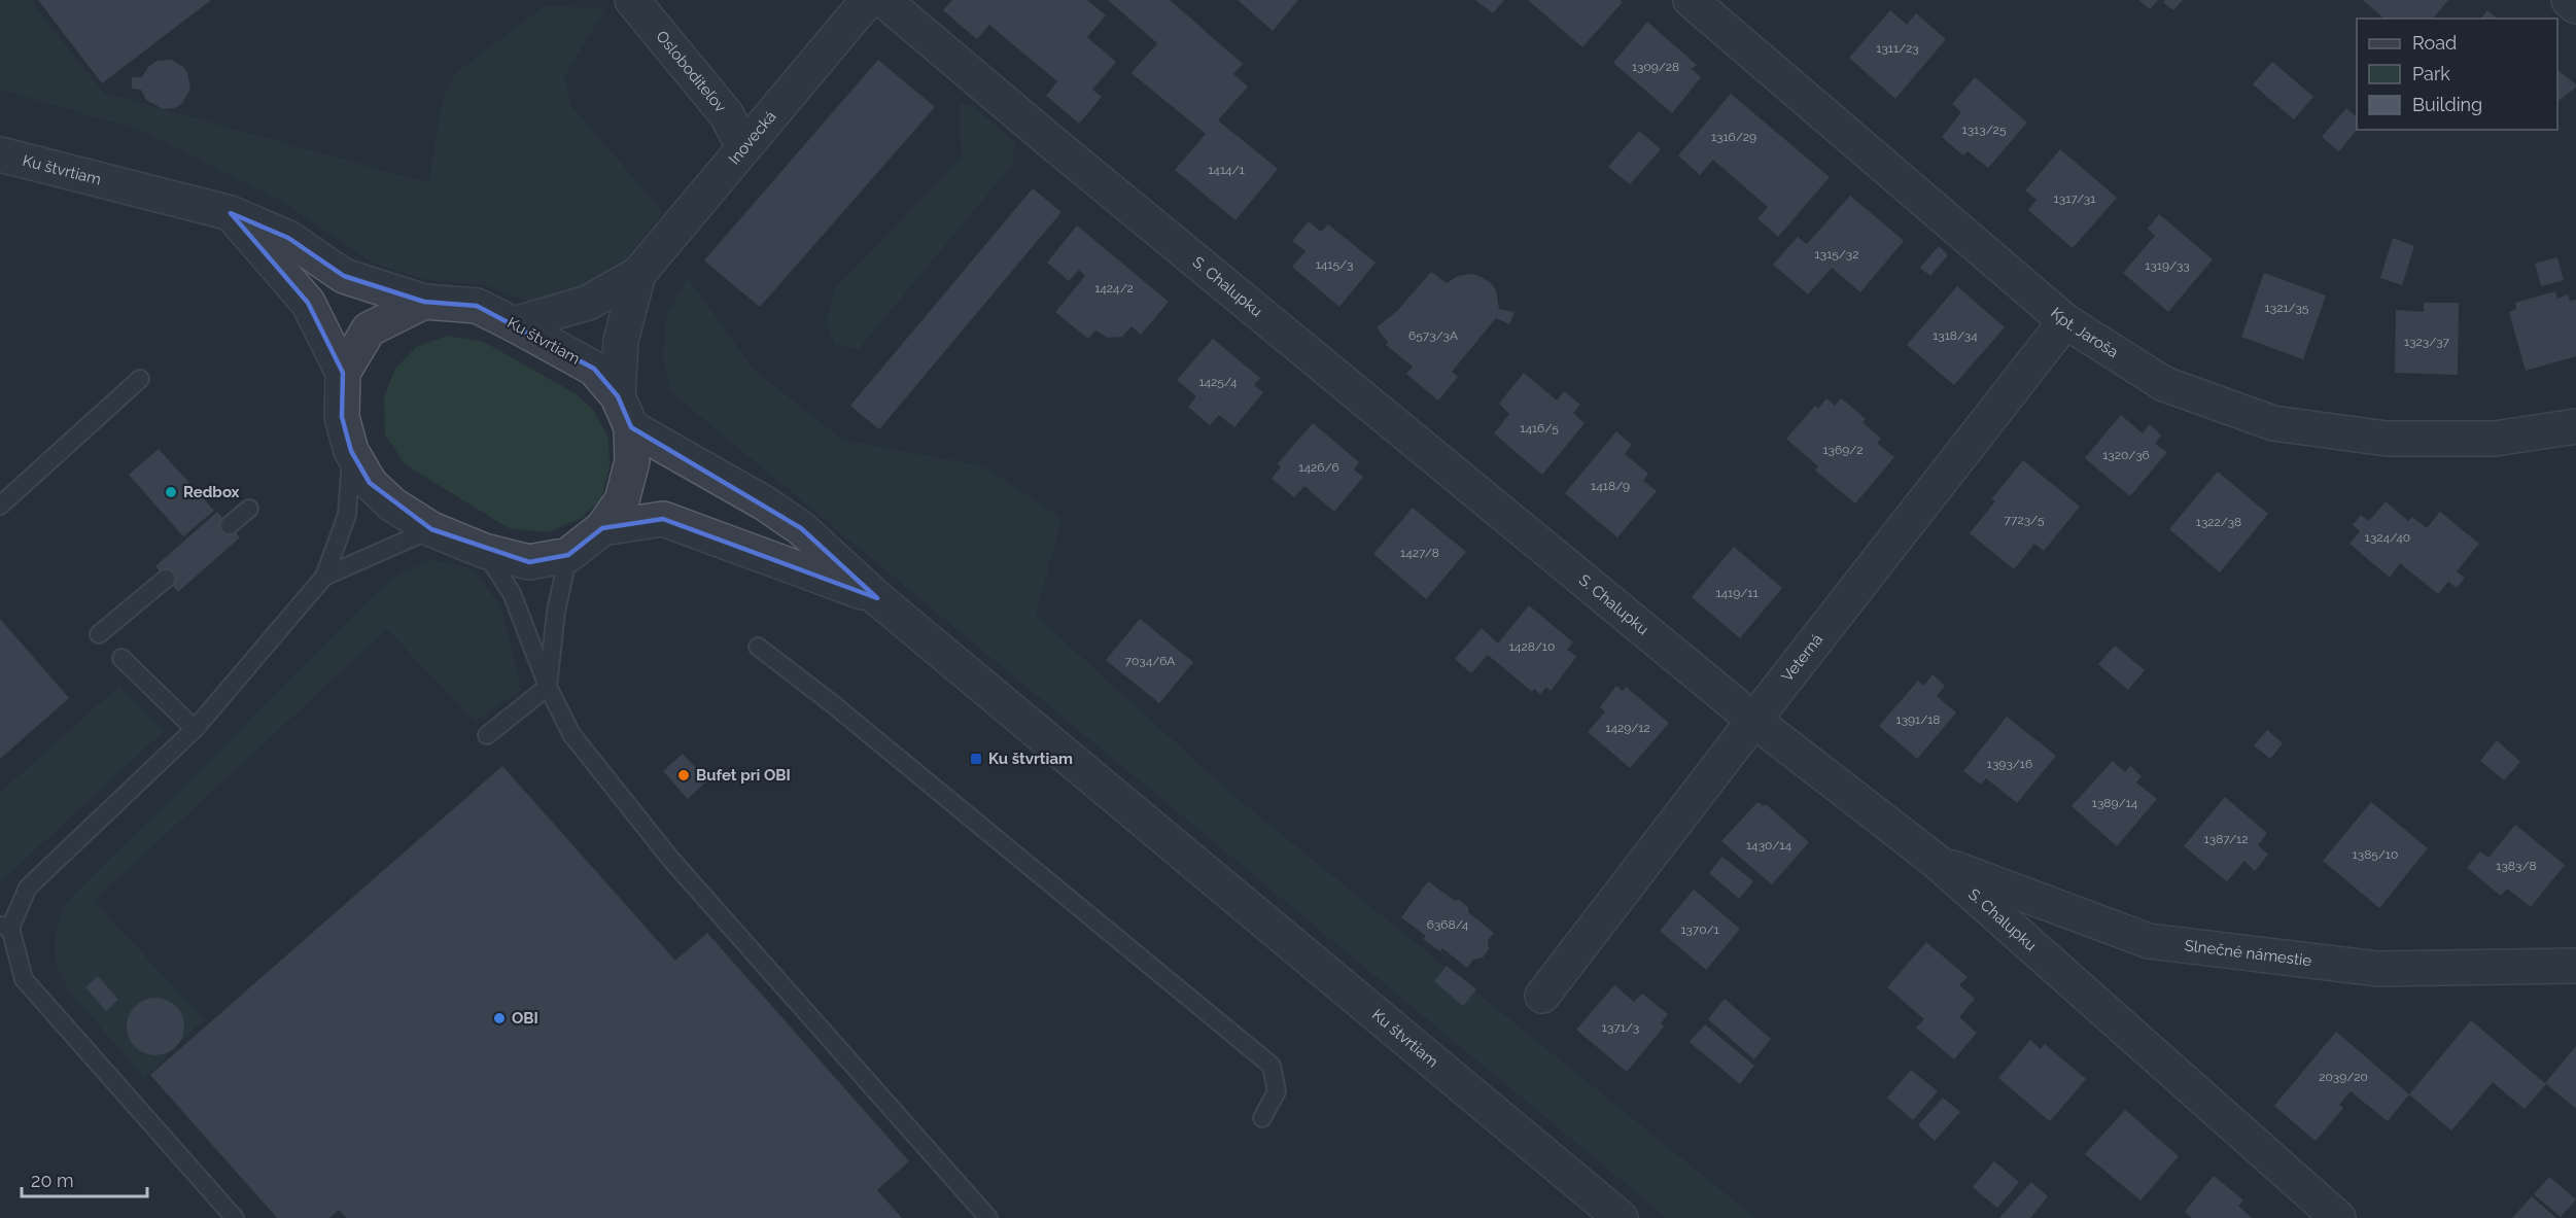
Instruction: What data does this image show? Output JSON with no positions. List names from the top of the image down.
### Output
{
  "streets": {
    "street": [
      "Osloboditeľov",
      "Inovecká",
      "Ku štvrtiam",
      "S. Chalupku",
      "Kpt. Jaroša",
      "Veterná",
      "Slnečné námestie"
    ]
  },
  "crossings": [
    ["Osloboditeľov", "Inovecká"],
    ["Inovecká", "Ku štvrtiam"],
    ["S. Chalupku", "Veterná"],
    ["S. Chalupku", "Slnečné námestie"],
    ["Kpt. Jaroša", "Veterná"]
  ],
  "places": {
    "other": ["Redbox", "Bufet pri OBI", "OBI"],
    "transit": ["Ku štvrtiam"]
  },
  "house_numbers": [
    "1311/23",
    "1309/28",
    "1313/25",
    "1316/29",
    "1414/1",
    "1317/31",
    "1315/32",
    "1415/3",
    "1319/33",
    "1424/2",
    "1321/35",
    "6573/3A",
    "1318/34",
    "1323/37",
    "1425/4",
    "1416/5",
    "1369/2",
    "1320/36",
    "1426/6",
    "1418/9",
    "7723/5",
    "1322/38",
    "1324/40",
    "1427/8",
    "1419/11",
    "1428/10",
    "7034/6A",
    "1391/18",
    "1429/12",
    "1393/16",
    "1389/14",
    "1387/12",
    "1430/14",
    "1385/10",
    "1383/8",
    "6368/4",
    "1370/1",
    "1371/3",
    "2039/20"
  ],
  "legend": ["Road", "Park", "Building"],
  "scale_bar": "20 m"
}
